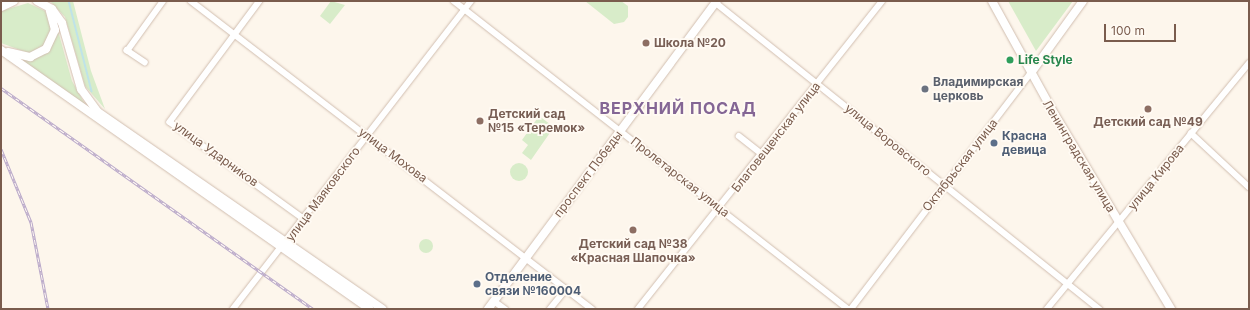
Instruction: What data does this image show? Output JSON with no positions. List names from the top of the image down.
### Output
{
  "streets": {
    "main road": ["Ленинградская улица", "Октябрьская улица", "проспект Победы"],
    "street": [
      "Благовещенская улица",
      "улица Воровского",
      "улица Ударников",
      "улица Мохова",
      "Пролетарская улица",
      "улица Кирова",
      "улица Маяковского"
    ]
  },
  "crossings": [
    ["Благовещенская улица", "улица Воровского"],
    ["Благовещенская улица", "Пролетарская улица"],
    ["улица Воровского", "Октябрьская улица"],
    ["улица Воровского", "проспект Победы"],
    ["улица Воровского", "улица Кирова"],
    ["улица Ударников", "улица Мохова"],
    ["улица Ударников", "улица Маяковского"],
    ["улица Мохова", "проспект Победы"],
    ["улица Мохова", "улица Маяковского"],
    ["Ленинградская улица", "Октябрьская улица"],
    ["Ленинградская улица", "улица Кирова"],
    ["Октябрьская улица", "Пролетарская улица"],
    ["проспект Победы", "Пролетарская улица"],
    ["Пролетарская улица", "улица Маяковского"]
  ],
  "districts": ["ВЕРХНИЙ ПОСАД"],
  "places": [
    "Школа №20",
    "Life Style",
    "Владимирская церковь",
    "Детский сад №49",
    "Детский сад №15 «Теремок»",
    "Красна девица",
    "Детский сад №38 «Красная Шапочка»",
    "Отделение связи №160004"
  ],
  "scale_bar": "100 m"
}
